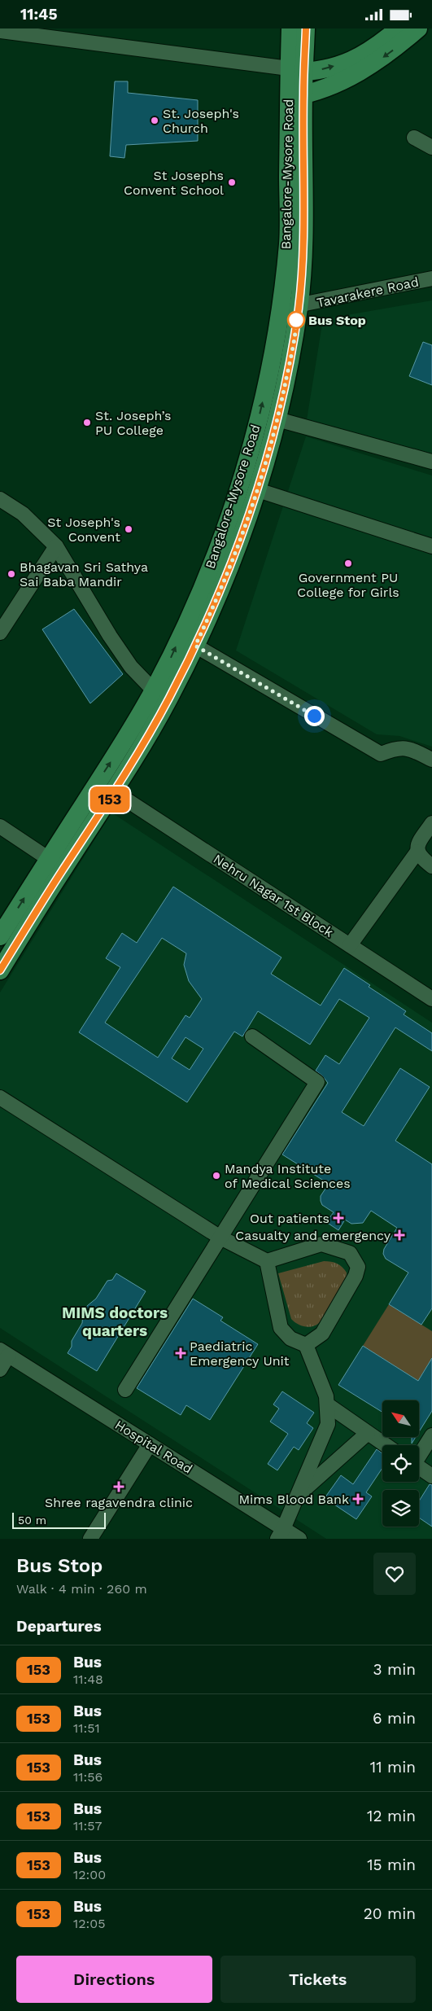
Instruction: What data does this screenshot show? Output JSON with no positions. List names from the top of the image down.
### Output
{
  "streets": {
    "main road": ["Bangalore-Mysore Road"],
    "street": ["Tavarakere Road", "Nehru Nagar 1st Block", "Hospital Road"]
  },
  "crossings": [
    ["Bangalore-Mysore Road", "Tavarakere Road"],
    ["Bangalore-Mysore Road", "Nehru Nagar 1st Block"]
  ],
  "districts": ["MIMS doctors quarters"],
  "places": {
    "other": [
      "St. Joseph's Church",
      "St Josephs Convent School",
      "Bus Stop",
      "St. Joseph’s PU College",
      "St Joseph's Convent",
      "Government PU College for Girls",
      "Bhagavan Sri Sathya Sai Baba Mandir",
      "Mandya Institute of Medical Sciences"
    ],
    "health": [
      "Out patients",
      "Casualty and emergency",
      "Paediatric Emergency Unit",
      "Shree ragavendra clinic",
      "Mims Blood Bank"
    ]
  },
  "lines": ["bus line 153"],
  "scale_bar": "50 m",
  "north": "top left",
  "page": {
    "status": "11:45",
    "on_map": "153",
    "scale": "50 m",
    "heading": [
      ["Bus Stop", "Walk · 4 min · 260 m"],
      "Departures"
    ],
    "list": [
      {
        "mark": "153",
        "name": "Bus",
        "note": "11:48",
        "value": "3 min"
      },
      {
        "mark": "153",
        "name": "Bus",
        "note": "11:51",
        "value": "6 min"
      },
      {
        "mark": "153",
        "name": "Bus",
        "note": "11:56",
        "value": "11 min"
      },
      {
        "mark": "153",
        "name": "Bus",
        "note": "11:57",
        "value": "12 min"
      },
      {
        "mark": "153",
        "name": "Bus",
        "note": "12:00",
        "value": "15 min"
      },
      {
        "mark": "153",
        "name": "Bus",
        "note": "12:05",
        "value": "20 min"
      }
    ],
    "buttons": ["Directions", "Tickets"]
  }
}
